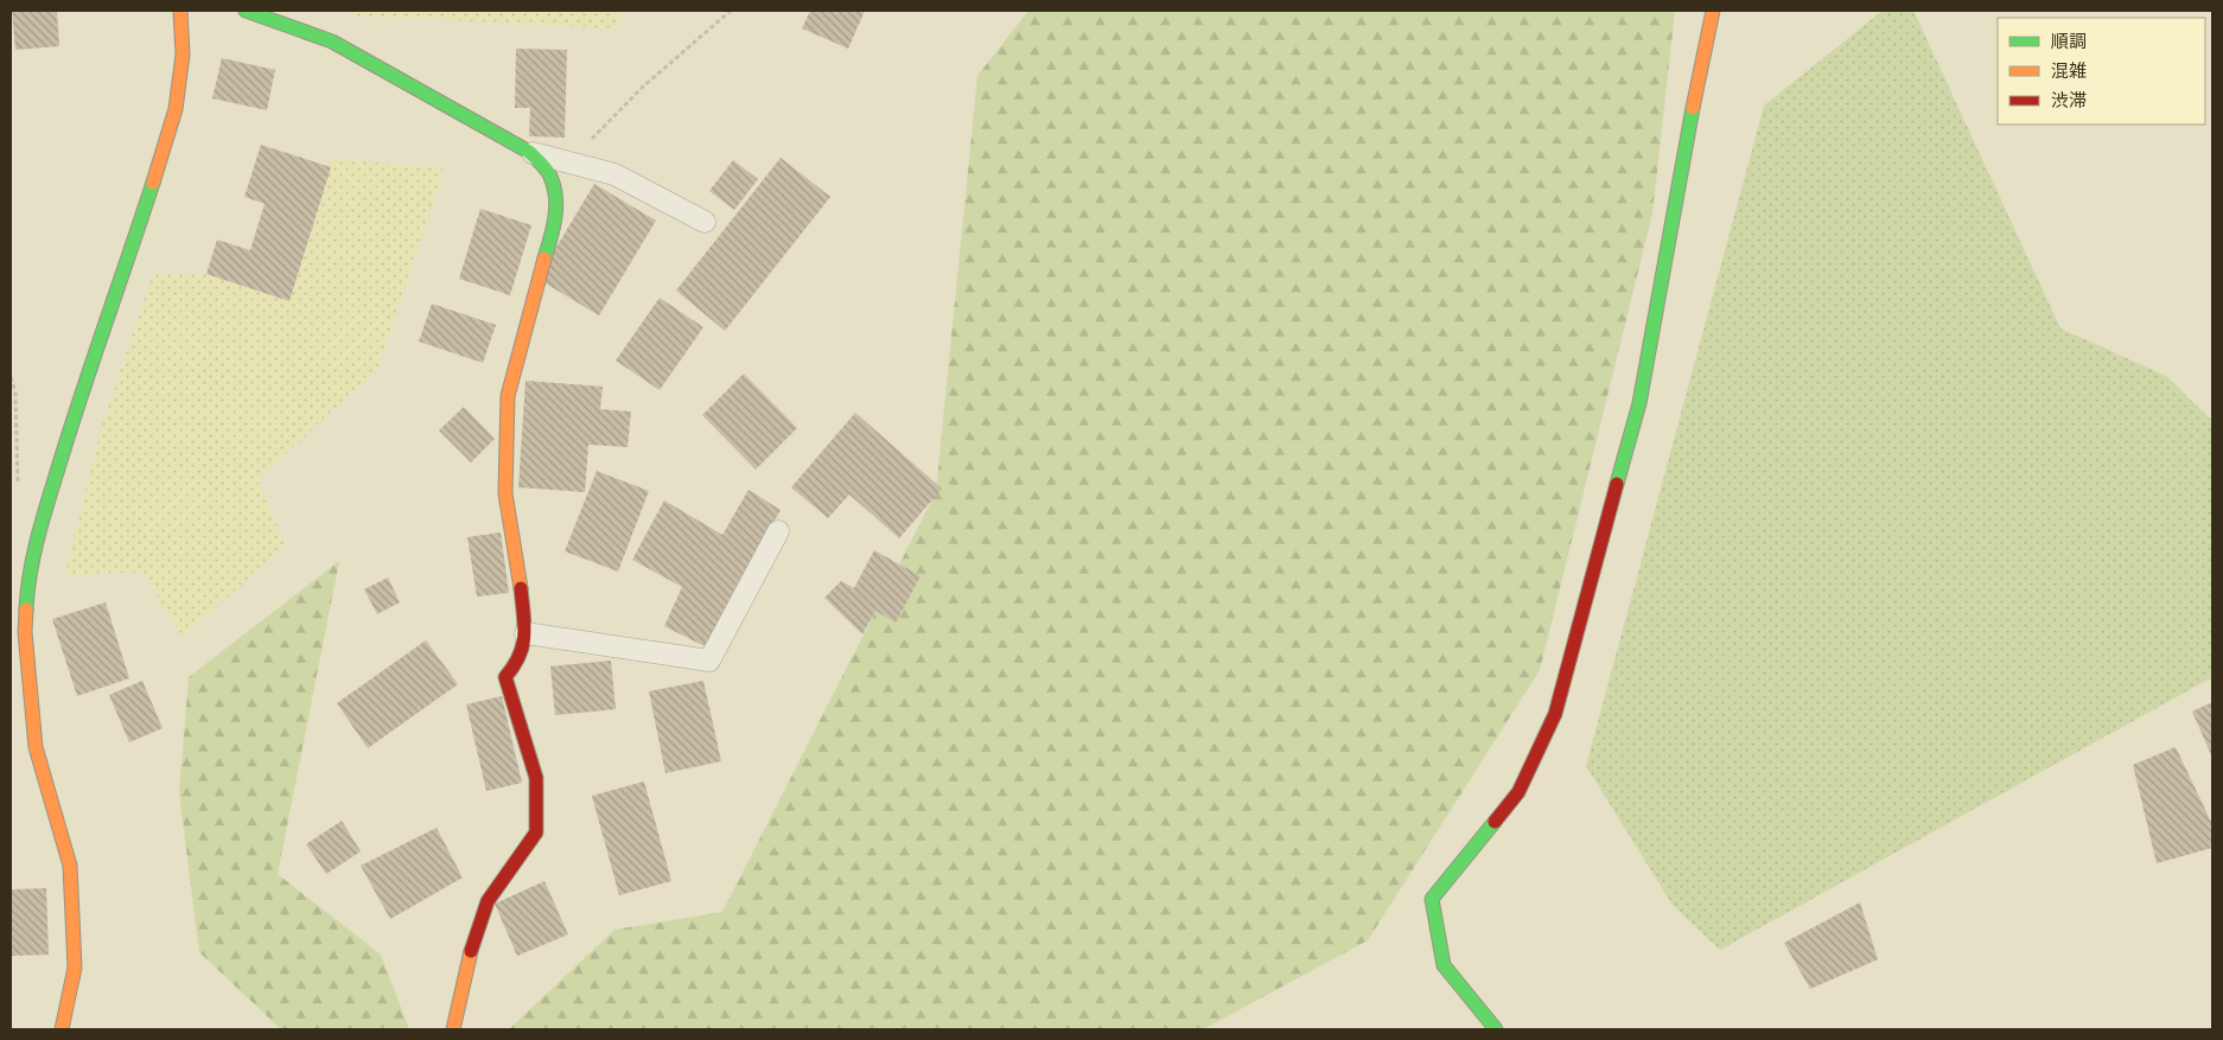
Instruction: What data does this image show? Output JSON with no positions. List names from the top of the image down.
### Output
{
  "legend": ["順調", "混雑", "渋滞"]
}
